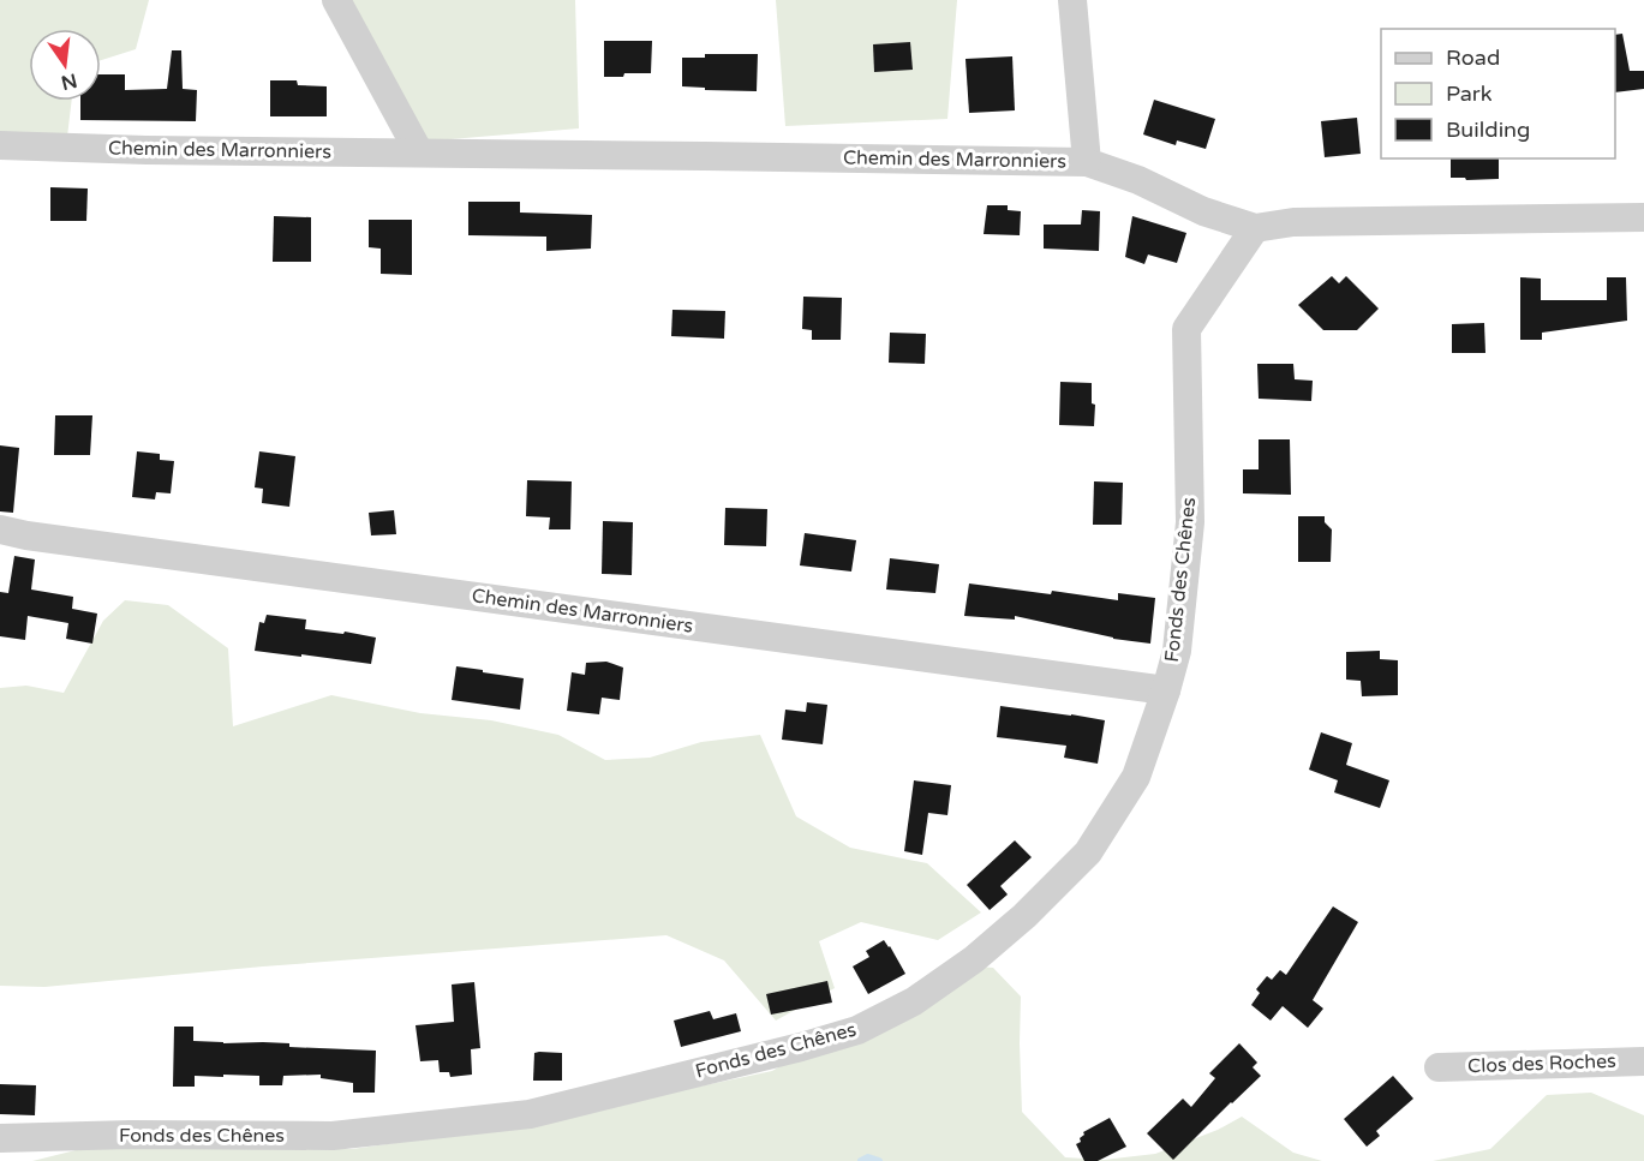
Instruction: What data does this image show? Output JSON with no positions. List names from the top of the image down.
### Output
{
  "streets": {
    "street": ["Chemin des Marronniers", "Fonds des Chênes", "Clos des Roches"]
  },
  "crossings": [
    ["Chemin des Marronniers", "Fonds des Chênes"]
  ],
  "legend": ["Road", "Park", "Building"],
  "north": "bottom"
}
